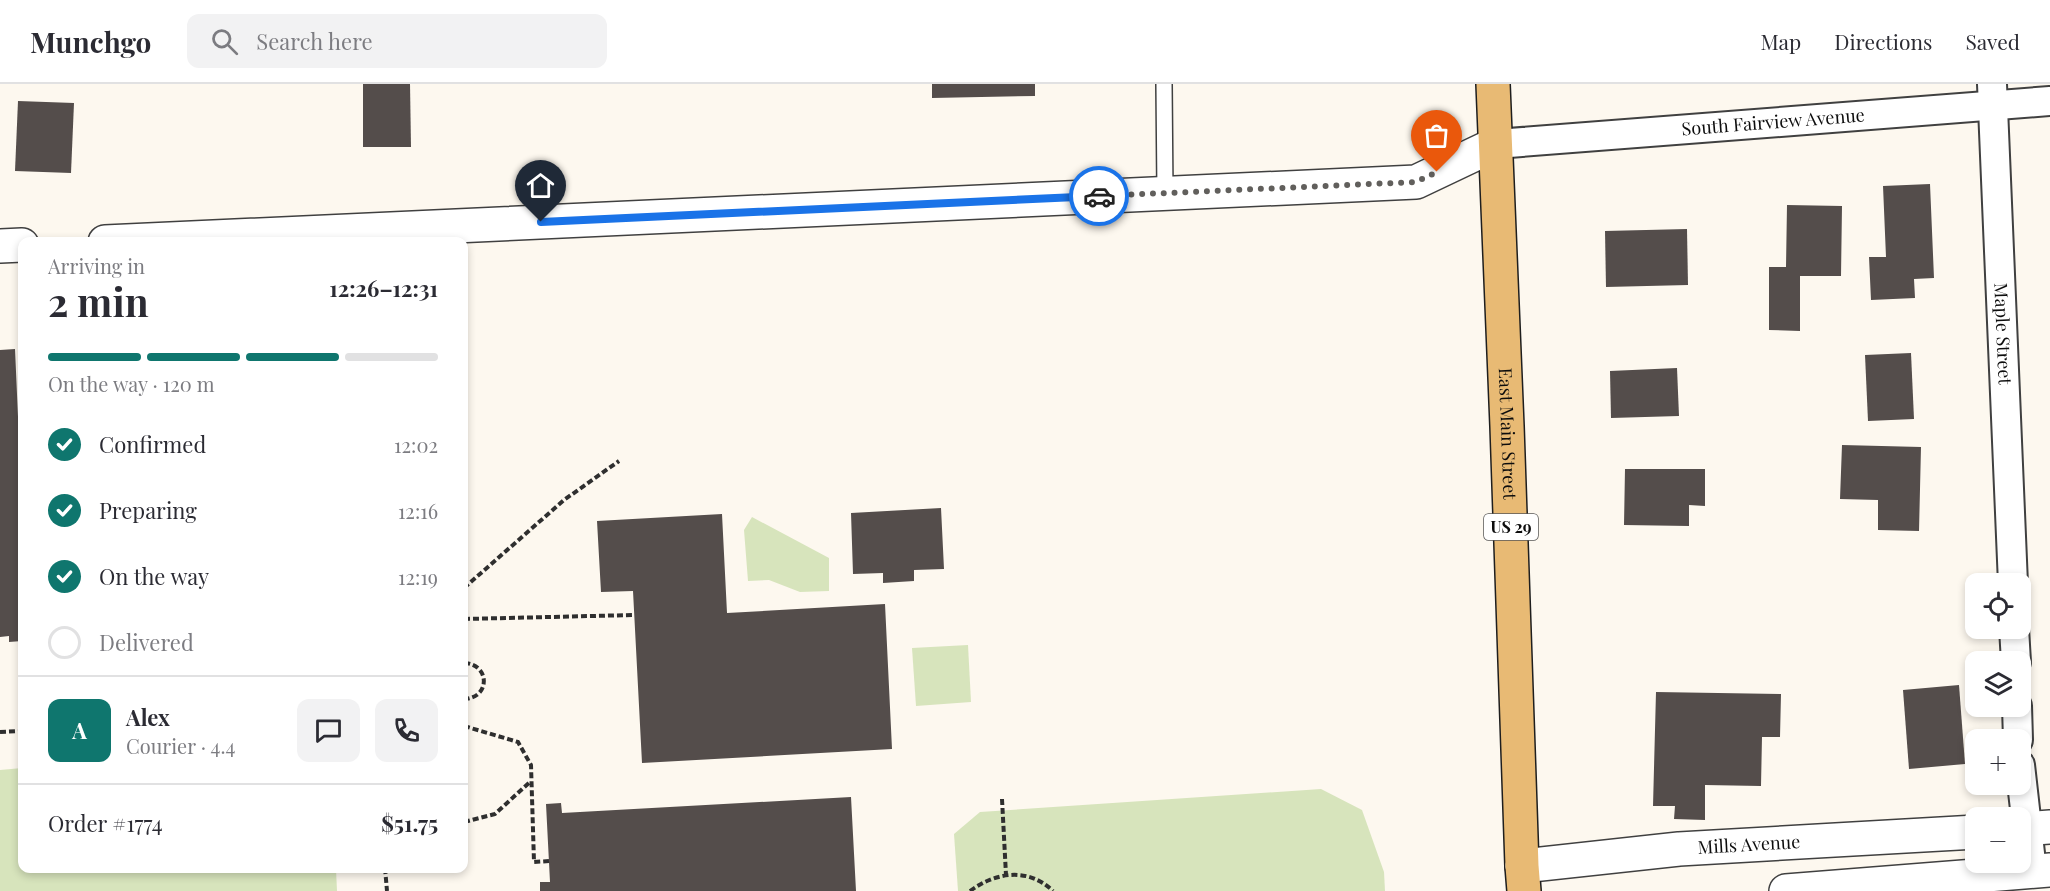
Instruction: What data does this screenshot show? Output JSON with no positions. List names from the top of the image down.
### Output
{
  "streets": {
    "main road": ["East Main Street", "US 29"],
    "street": ["South Fairview Avenue", "Maple Street", "Mills Avenue"]
  },
  "crossings": [
    ["South Fairview Avenue", "Maple Street"],
    ["South Fairview Avenue", "East Main Street"],
    ["East Main Street", "Mills Avenue"]
  ],
  "page": {
    "header": "Munchgo",
    "search": "Search here",
    "nav": ["Map", "Directions", "Saved"],
    "heading": ["2 min", "Arriving in", "12:26–12:31"],
    "panel": [
      "Alex",
      "Courier · 4.4",
      "Order #1774",
      "$51.75"
    ],
    "bar": "On the way · 120 m",
    "list": [
      ["Confirmed", "12:02"],
      ["Preparing", "12:16"],
      ["On the way", "12:19"],
      "Delivered"
    ],
    "map_buttons": ["+", "−"],
    "round": "A"
  }
}
